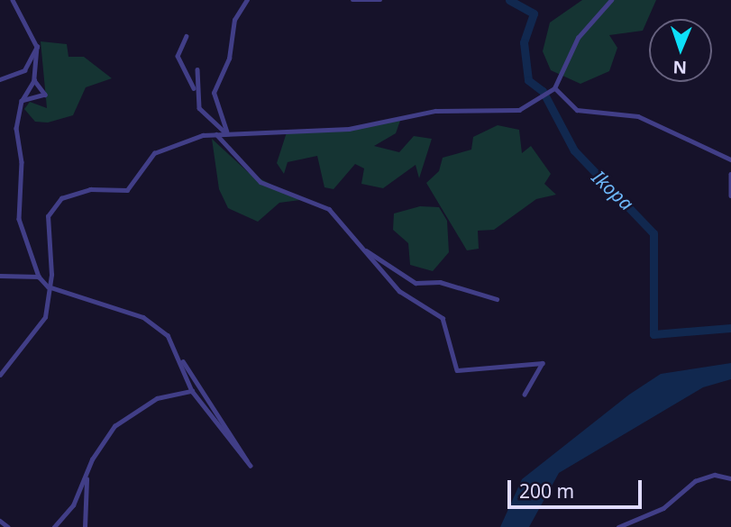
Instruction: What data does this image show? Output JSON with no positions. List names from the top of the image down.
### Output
{
  "water": ["Ikopa"],
  "scale_bar": "200 m",
  "north": "bottom"
}
